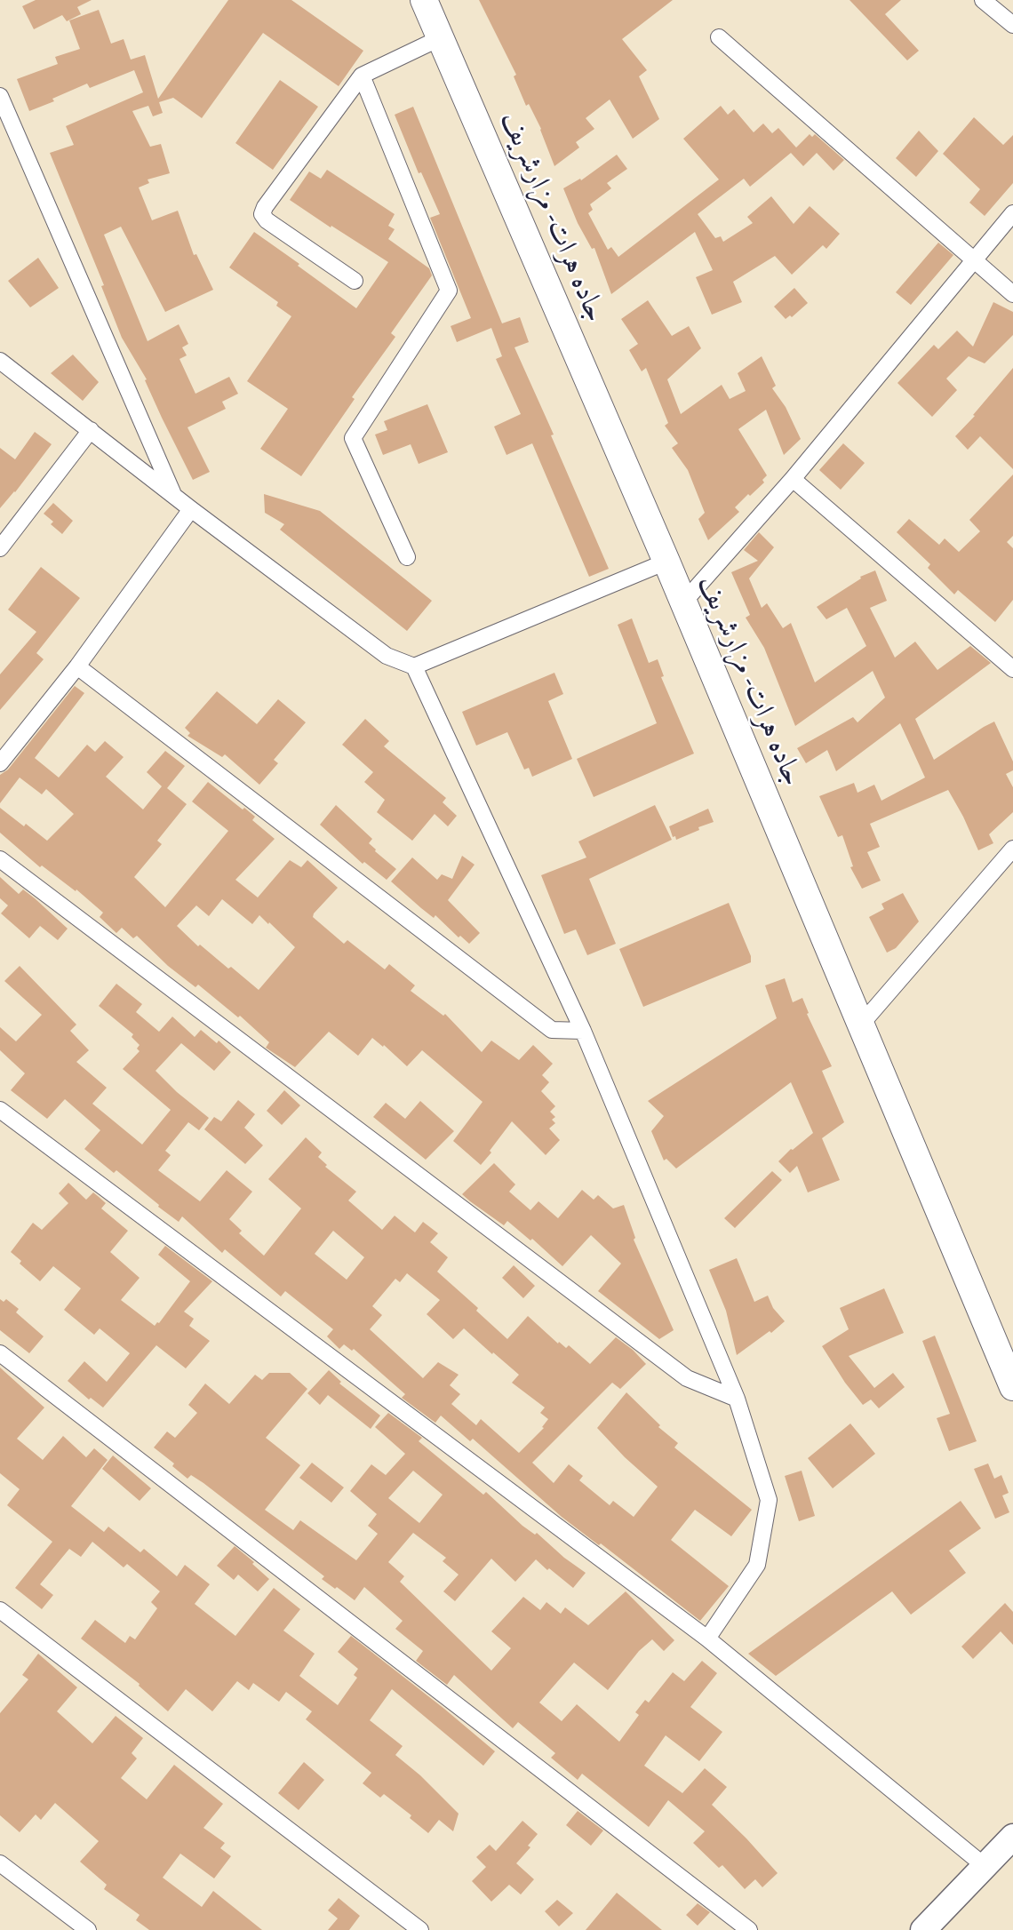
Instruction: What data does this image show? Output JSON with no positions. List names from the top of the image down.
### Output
{
  "streets": {
    "highway": ["جاده هرات- مزارشریف"]
  }
}
